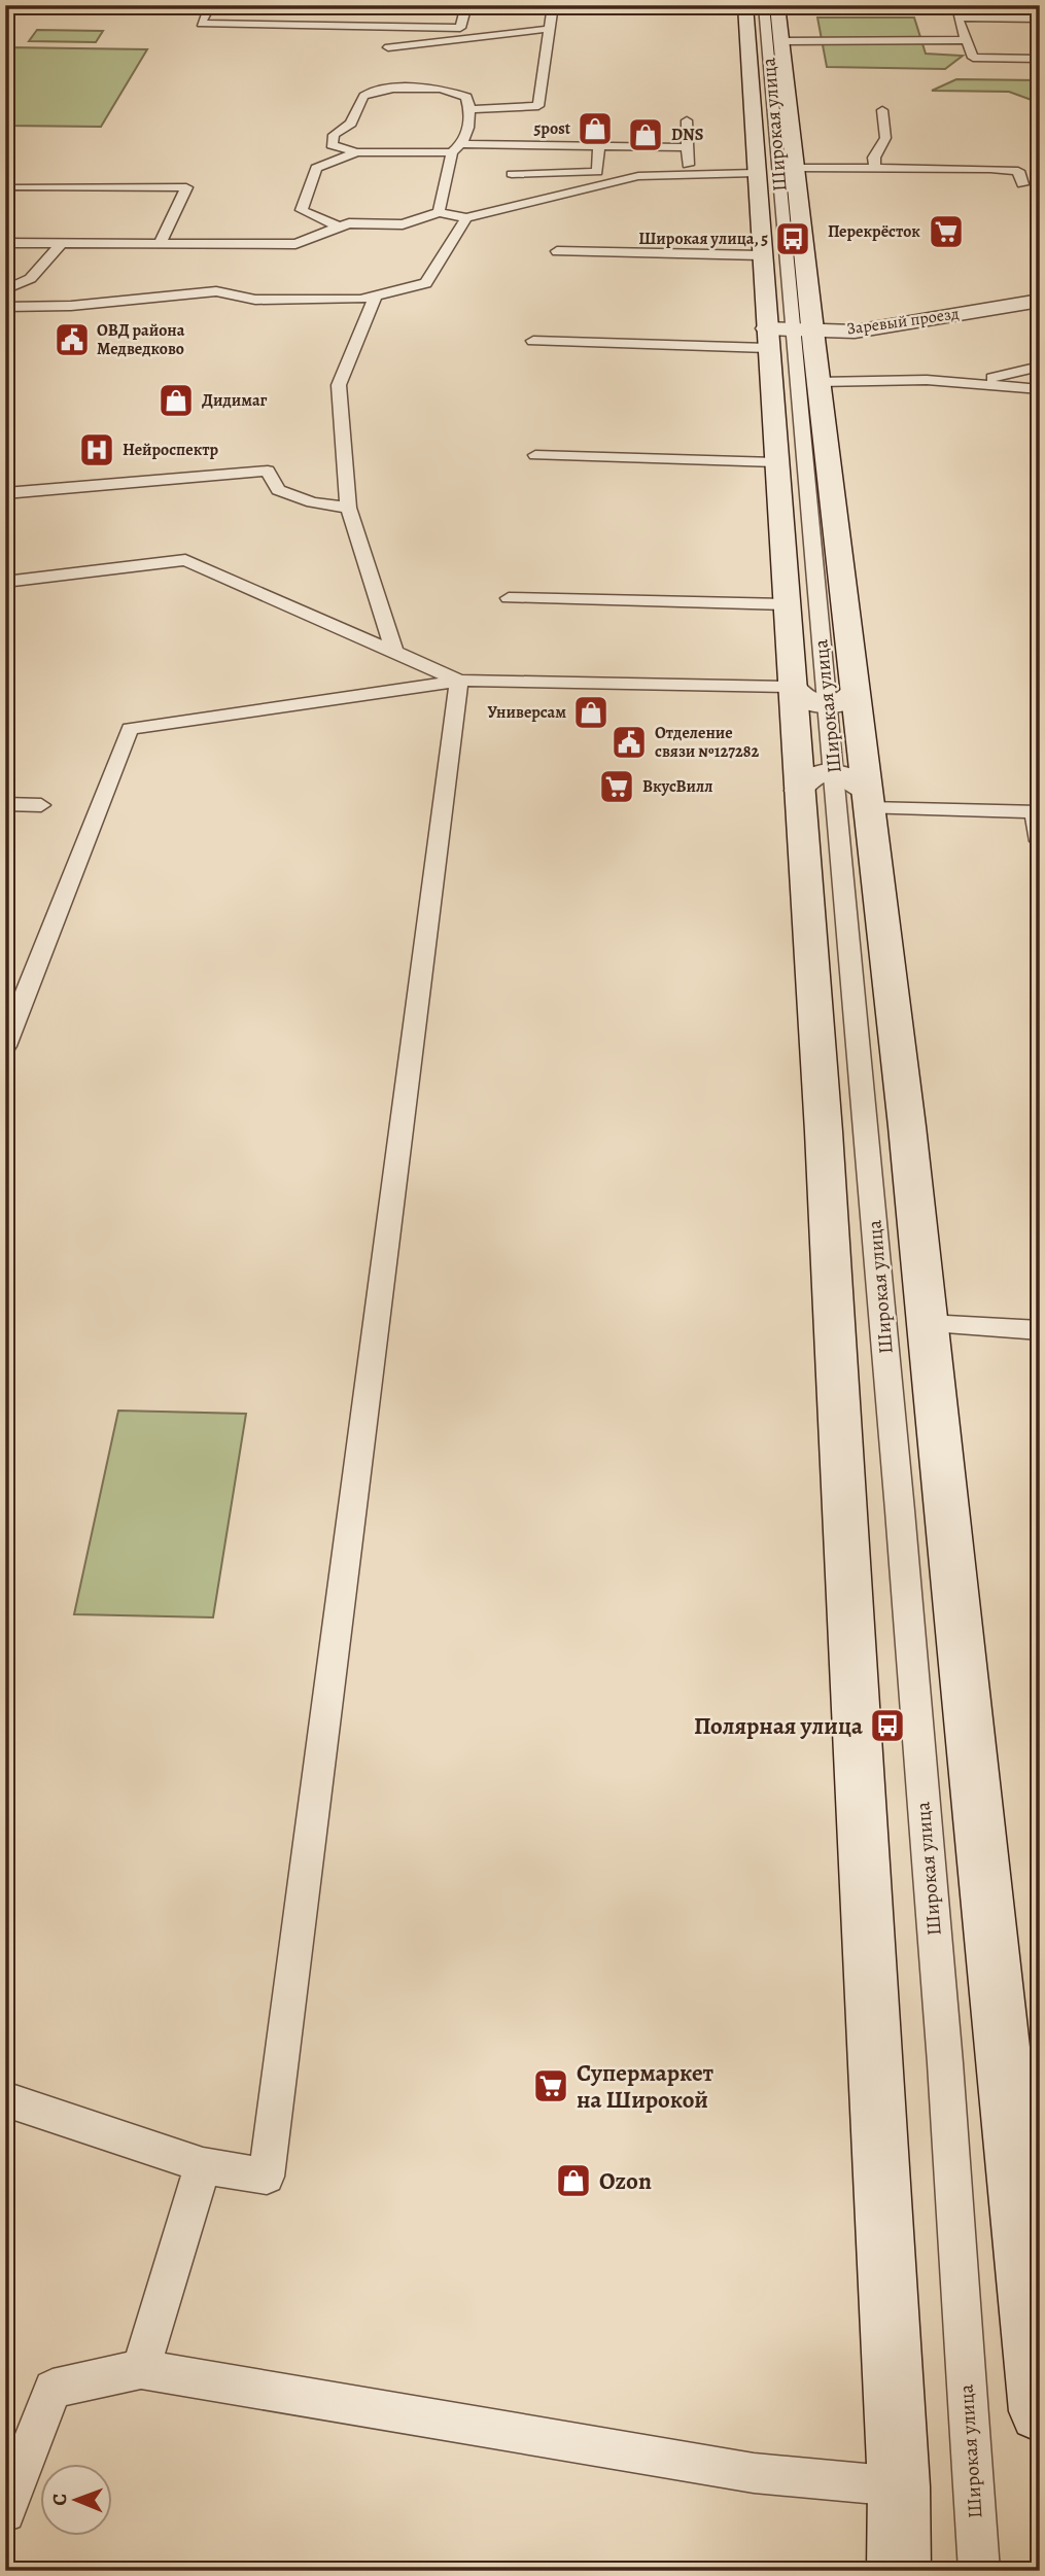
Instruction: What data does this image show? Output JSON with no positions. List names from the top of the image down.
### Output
{
  "streets": {
    "main road": ["Широкая улица", "Заревый проезд"]
  },
  "crossings": [
    ["Широкая улица", "Заревый проезд"]
  ],
  "places": {
    "shop": [
      "5post",
      "DNS",
      "Дидимаг",
      "Универсам",
      "Ozon"
    ],
    "supermarket": ["Перекрёсток", "ВкусВилл", "Супермаркет на Широкой"],
    "bus stop": ["Широкая улица, 5", "Полярная улица"],
    "public building": ["ОВД района Медведково", "Отделение связи №127282"],
    "hospital": ["Нейроcпектр"]
  },
  "north": "left"
}
